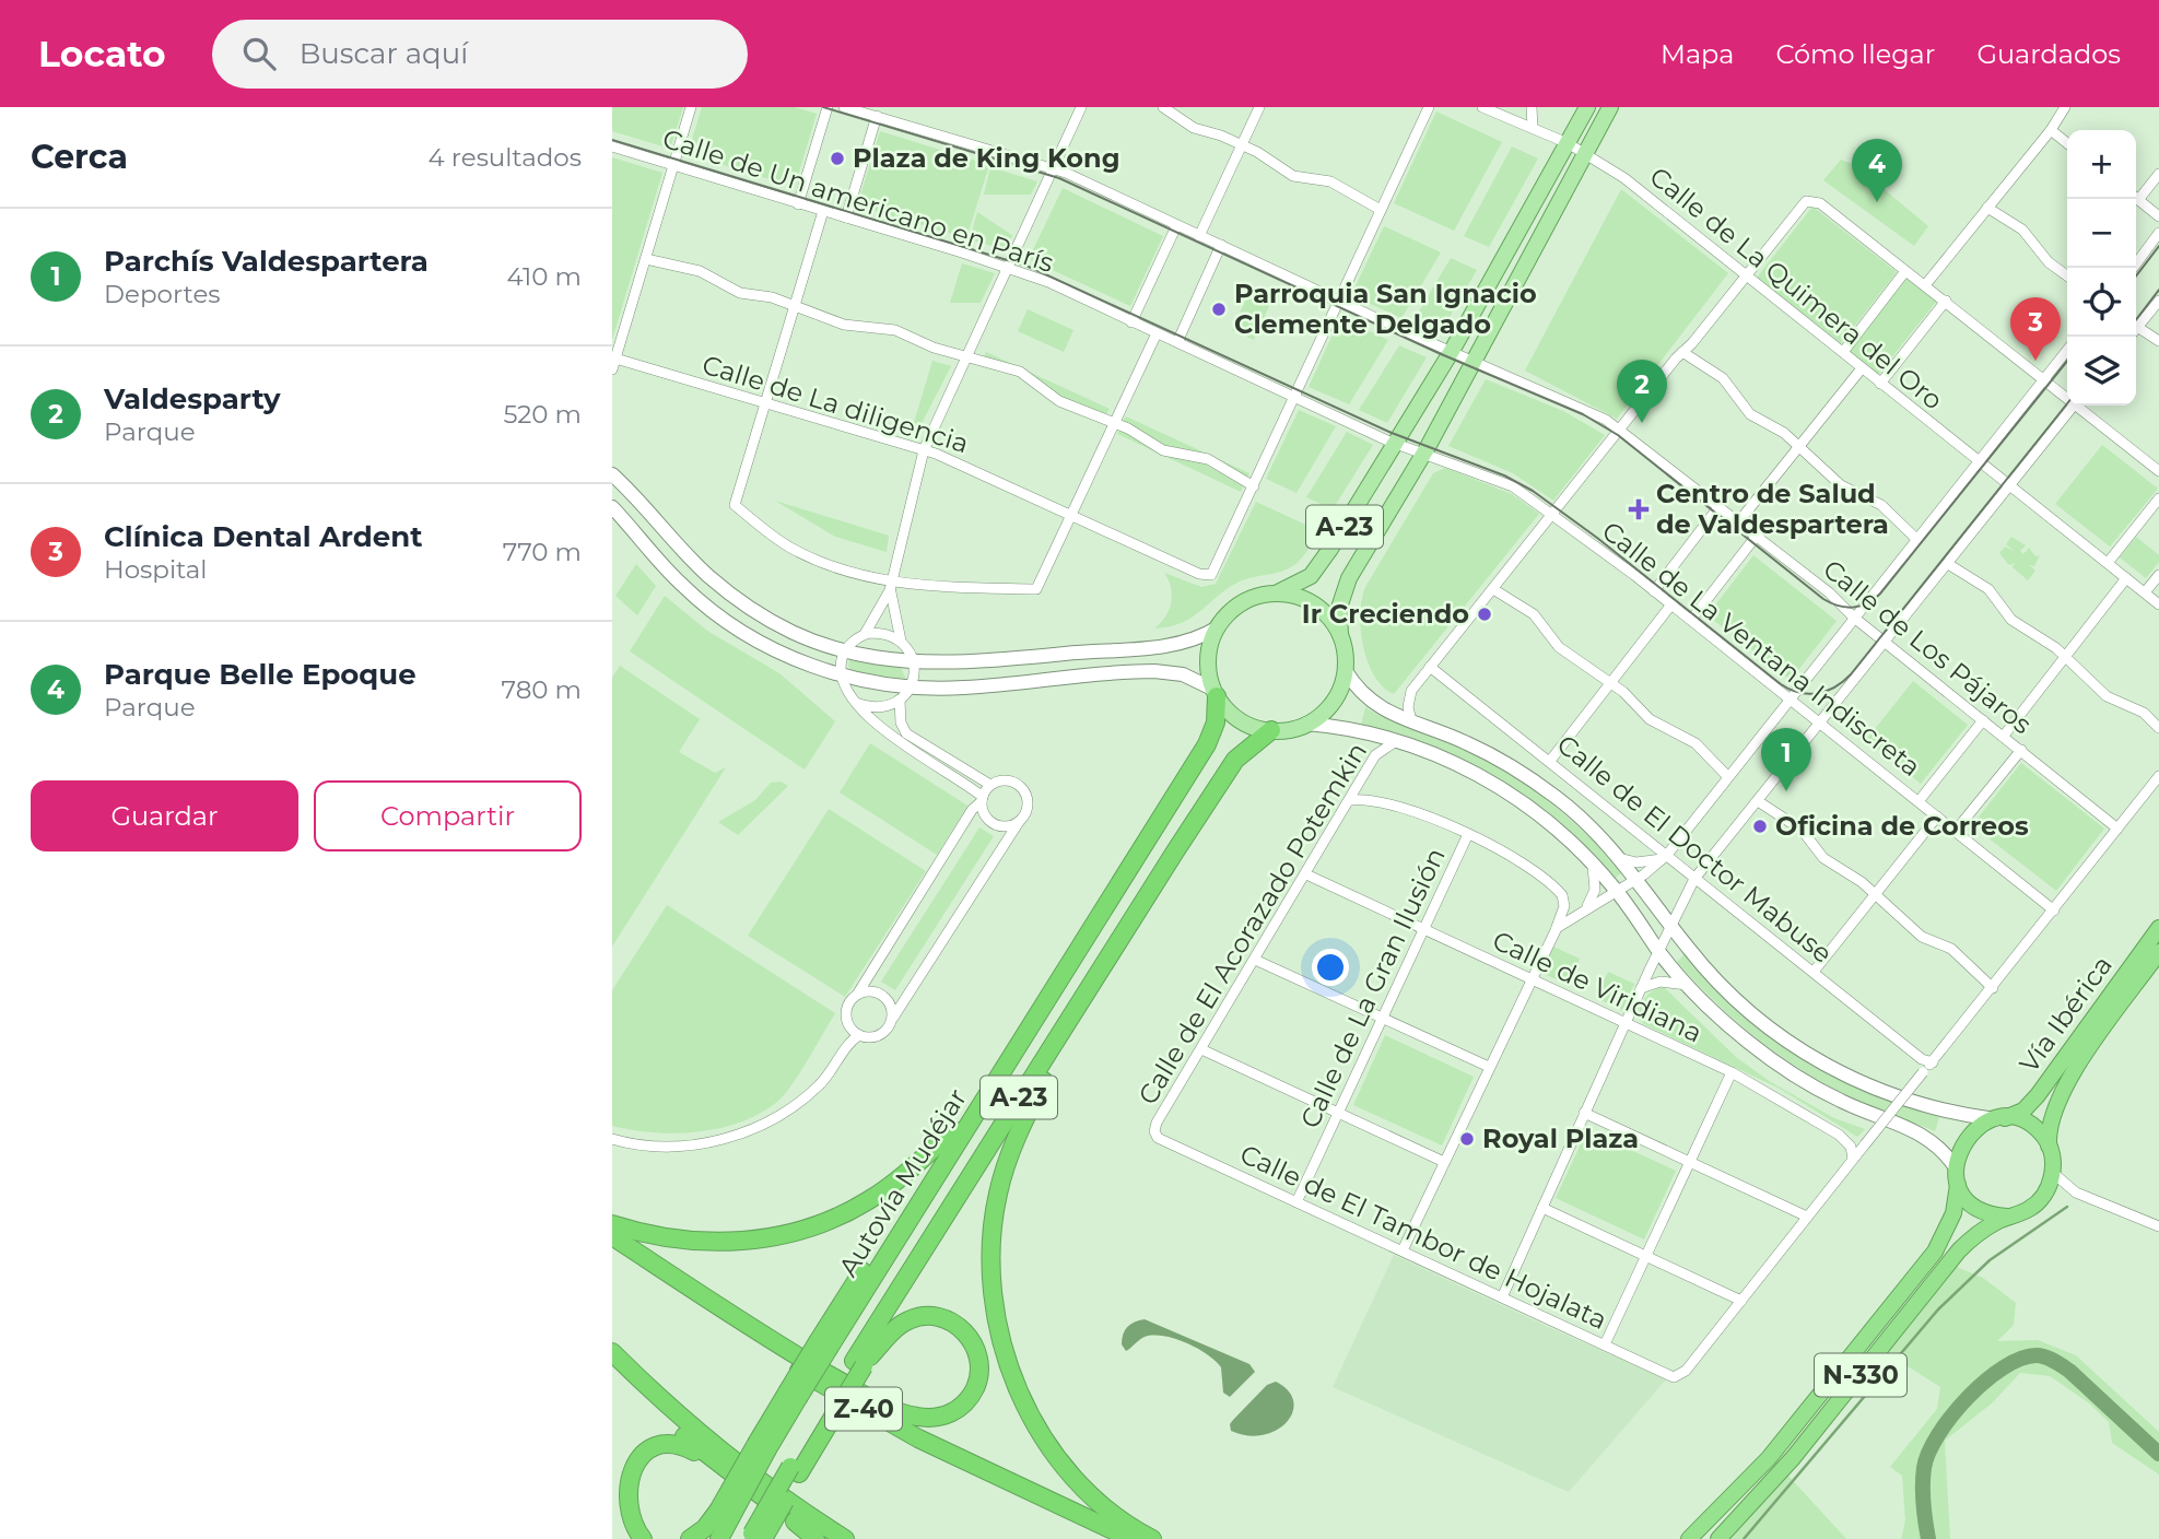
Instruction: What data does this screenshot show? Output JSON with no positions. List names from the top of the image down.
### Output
{
  "streets": {
    "highway": [
      "A-23",
      "Vía Ibérica",
      "Autovía Mudéjar",
      "N-330",
      "Z-40"
    ],
    "street": [
      "Calle de Un americano en París",
      "Calle de La Quimera del Oro",
      "Calle de La diligencia",
      "Calle de Los Pájaros",
      "Calle de La Ventana Indiscreta",
      "Calle de El Doctor Mabuse",
      "Calle de El Acorazado Potemkin",
      "Calle de Viridiana",
      "Calle de La Gran Ilusión",
      "Calle de El Tambor de Hojalata"
    ]
  },
  "crossings": [
    ["Calle de Un americano en París", "A-23"],
    ["Calle de Un americano en París", "Calle de La Ventana Indiscreta"],
    ["Calle de La Quimera del Oro", "A-23"],
    ["A-23", "Calle de Los Pájaros"],
    ["A-23", "Calle de La Ventana Indiscreta"],
    ["A-23", "Autovía Mudéjar"],
    ["Calle de El Acorazado Potemkin", "Calle de Viridiana"],
    ["Calle de El Acorazado Potemkin", "Calle de El Tambor de Hojalata"],
    ["Calle de Viridiana", "Calle de La Gran Ilusión"],
    ["Calle de La Gran Ilusión", "Calle de El Tambor de Hojalata"],
    ["Vía Ibérica", "N-330"]
  ],
  "places": {
    "other": [
      "Plaza de King Kong",
      "Parroquia San Ignacio Clemente Delgado",
      "Ir Creciendo",
      "Oficina de Correos",
      "Royal Plaza"
    ],
    "health": ["Centro de Salud de Valdespartera"]
  },
  "page": {
    "header": "Locato",
    "search": "Buscar aquí",
    "nav": ["Mapa", "Cómo llegar", "Guardados"],
    "heading": ["Cerca", "4 resultados"],
    "map_buttons": ["+", "−"],
    "pins": [
      "4",
      "3",
      "2",
      "1"
    ],
    "list": [
      {
        "mark": "1",
        "name": "Parchís Valdespartera",
        "note": "Deportes",
        "value": "410 m"
      },
      {
        "mark": "2",
        "name": "Valdesparty",
        "note": "Parque",
        "value": "520 m"
      },
      {
        "mark": "3",
        "name": "Clínica Dental Ardent",
        "note": "Hospital",
        "value": "770 m"
      },
      {
        "mark": "4",
        "name": "Parque Belle Epoque",
        "note": "Parque",
        "value": "780 m"
      }
    ],
    "buttons": ["Guardar", "Compartir"]
  }
}
